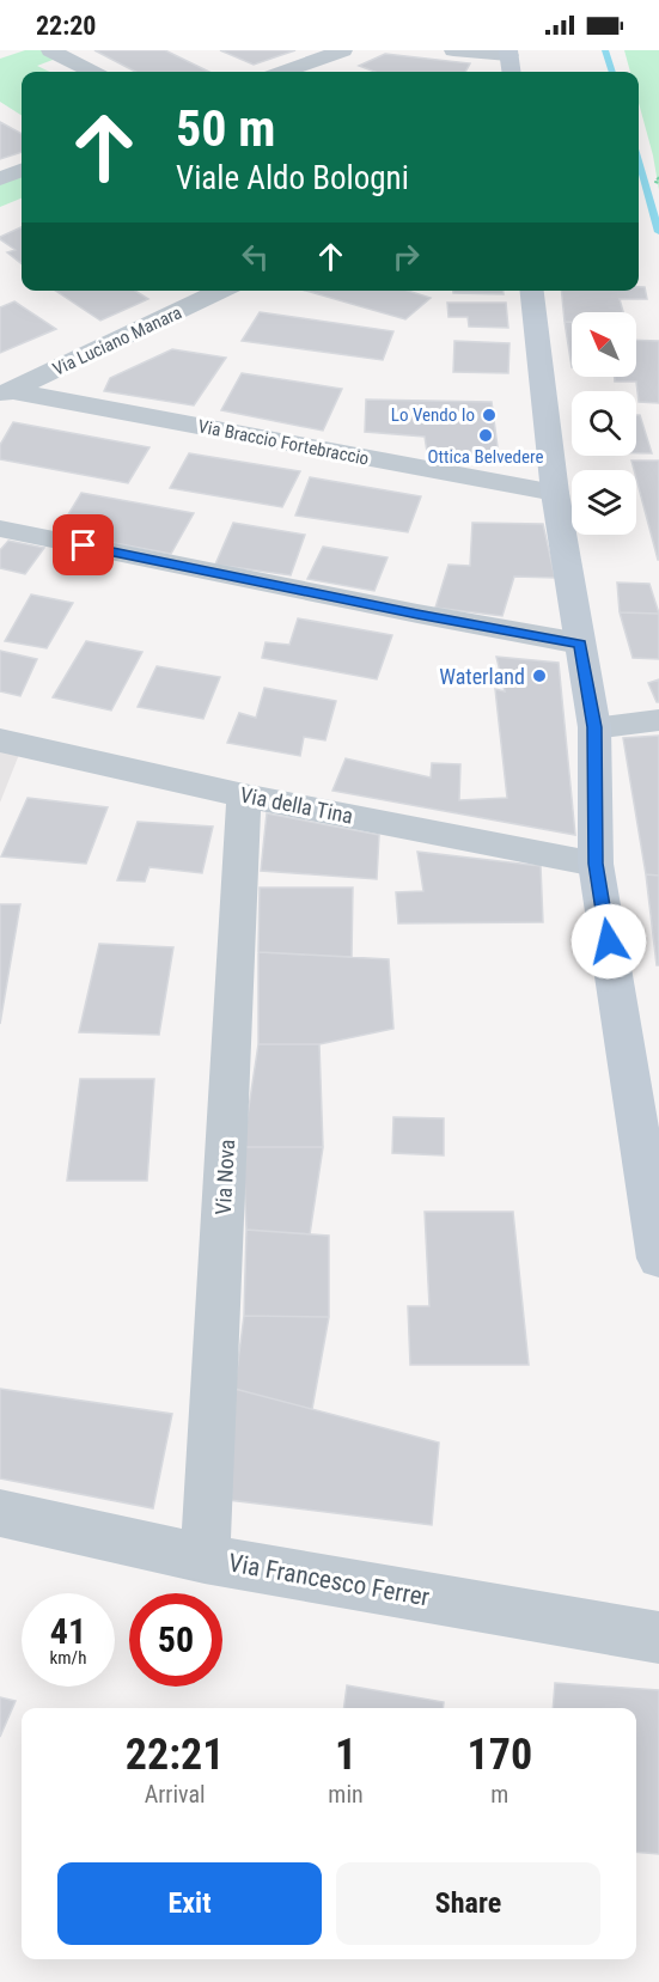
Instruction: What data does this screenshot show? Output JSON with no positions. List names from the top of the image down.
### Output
{
  "streets": {
    "street": [
      "Via Luciano Manara",
      "Via Braccio Fortebraccio",
      "Via della Tina",
      "Via Nova",
      "Via Francesco Ferrer"
    ]
  },
  "crossings": [
    ["Via Luciano Manara", "Via Braccio Fortebraccio"],
    ["Via della Tina", "Via Nova"],
    ["Via Nova", "Via Francesco Ferrer"]
  ],
  "places": ["Lo Vendo Io", "Ottica Belvedere", "Waterland"],
  "north": "top left",
  "page": {
    "status": "22:20",
    "turn": ["50 m", "Viale Aldo Bologni"],
    "speed": "41 km/h",
    "limit": "50",
    "eta": [
      "22:21",
      "Arrival",
      "1",
      "min",
      "170",
      "m"
    ],
    "buttons": ["Exit", "Share"]
  }
}
